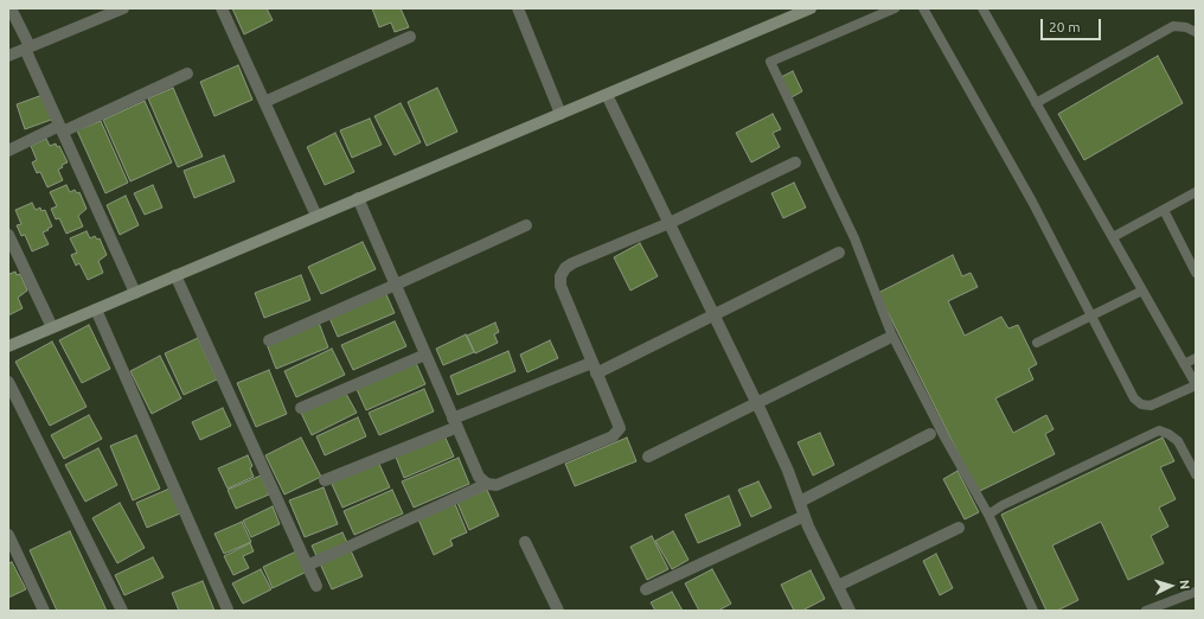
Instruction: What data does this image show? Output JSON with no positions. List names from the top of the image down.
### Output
{
  "scale_bar": "20 m",
  "north": "right"
}
